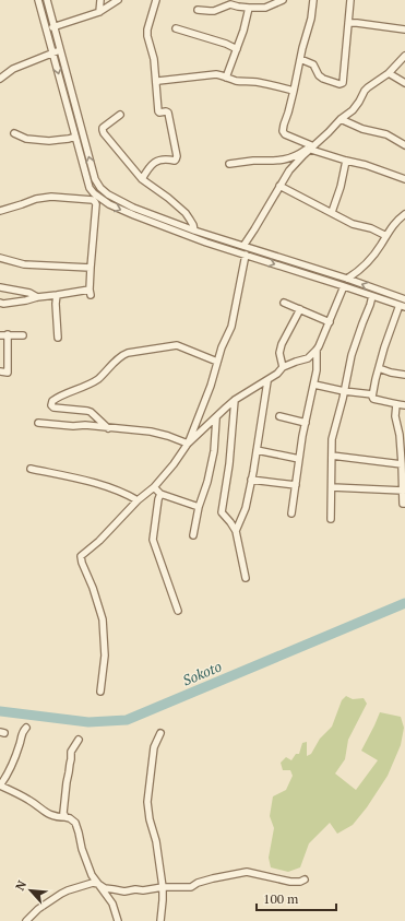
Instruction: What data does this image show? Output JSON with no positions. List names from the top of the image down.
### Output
{
  "water": ["Sokoto"],
  "scale_bar": "100 m",
  "north": "top left"
}
